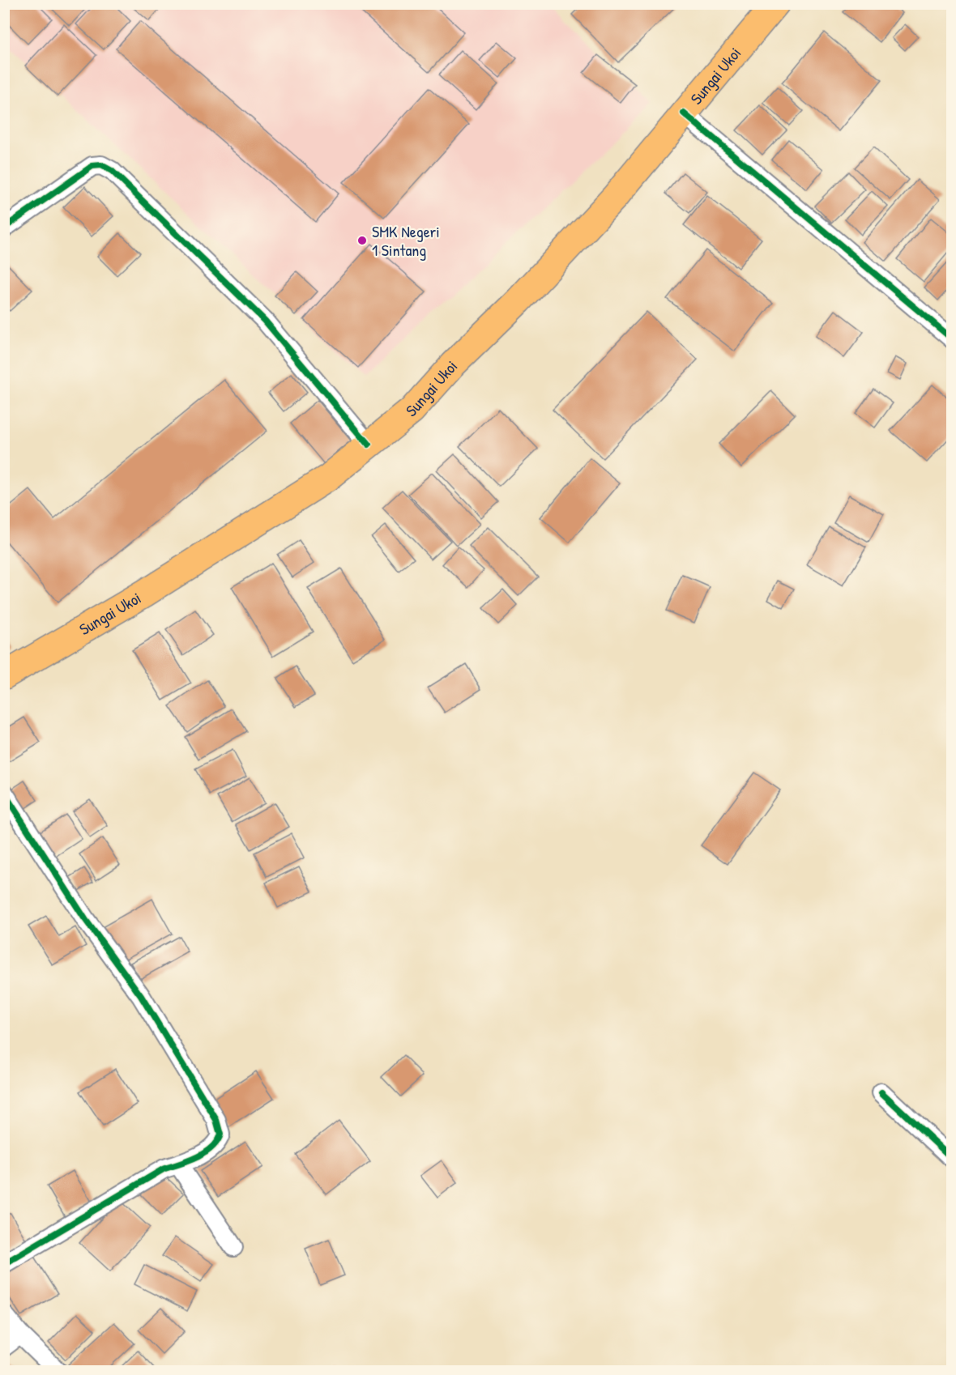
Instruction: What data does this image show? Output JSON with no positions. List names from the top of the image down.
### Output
{
  "streets": {
    "highway": ["Sungai Ukoi"]
  },
  "places": ["SMK Negeri 1 Sintang"]
}
